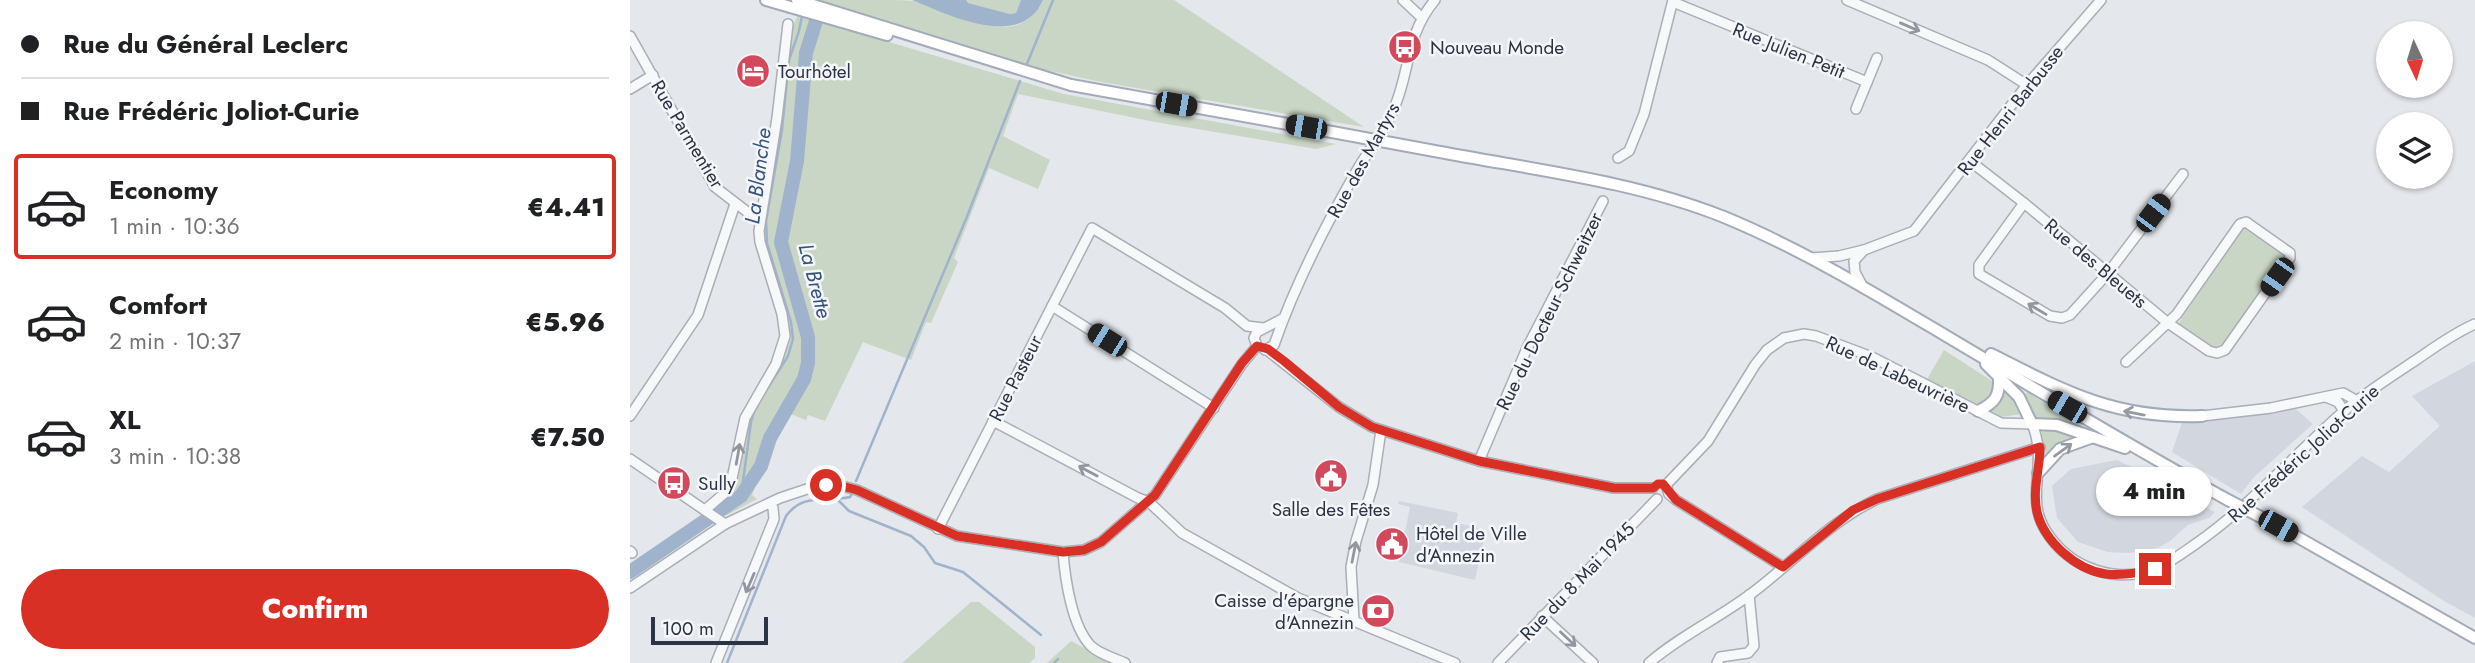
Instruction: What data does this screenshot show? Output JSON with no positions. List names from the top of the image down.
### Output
{
  "streets": {
    "street": [
      "Rue Julien Petit",
      "Rue Henri Barbusse",
      "Rue Parmentier",
      "Rue des Martyrs",
      "Rue des Bleuets",
      "Rue du Docteur Schweitzer",
      "Rue de Labeuvrière",
      "Rue Pasteur",
      "Rue Frédéric Joliot-Curie",
      "Rue du 8 Mai 1945"
    ]
  },
  "crossings": [
    ["Rue Henri Barbusse", "Rue des Bleuets"],
    ["Rue de Labeuvrière", "Rue Frédéric Joliot-Curie"],
    ["Rue de Labeuvrière", "Rue du 8 Mai 1945"]
  ],
  "water": ["La Blanche", "La Brette"],
  "places": {
    "bus stop": ["Nouveau Monde", "Sully"],
    "hotel": ["Tourhôtel"],
    "public building": ["Salle des Fêtes", "Hôtel de Ville d'Annezin"],
    "bank": ["Caisse d'épargne d'Annezin"]
  },
  "scale_bar": "100 m",
  "north": "bottom",
  "page": {
    "banner": ["Rue du Général Leclerc", "Rue Frédéric Joliot-Curie"],
    "list": [
      {
        "name": "Economy",
        "note": "1 min · 10:36",
        "value": "€4.41"
      },
      {
        "name": "Comfort",
        "note": "2 min · 10:37",
        "value": "€5.96"
      },
      {
        "name": "XL",
        "note": "3 min · 10:38",
        "value": "€7.50"
      }
    ],
    "bubble": "4 min",
    "buttons": "Confirm",
    "scale": "100 m"
  }
}
